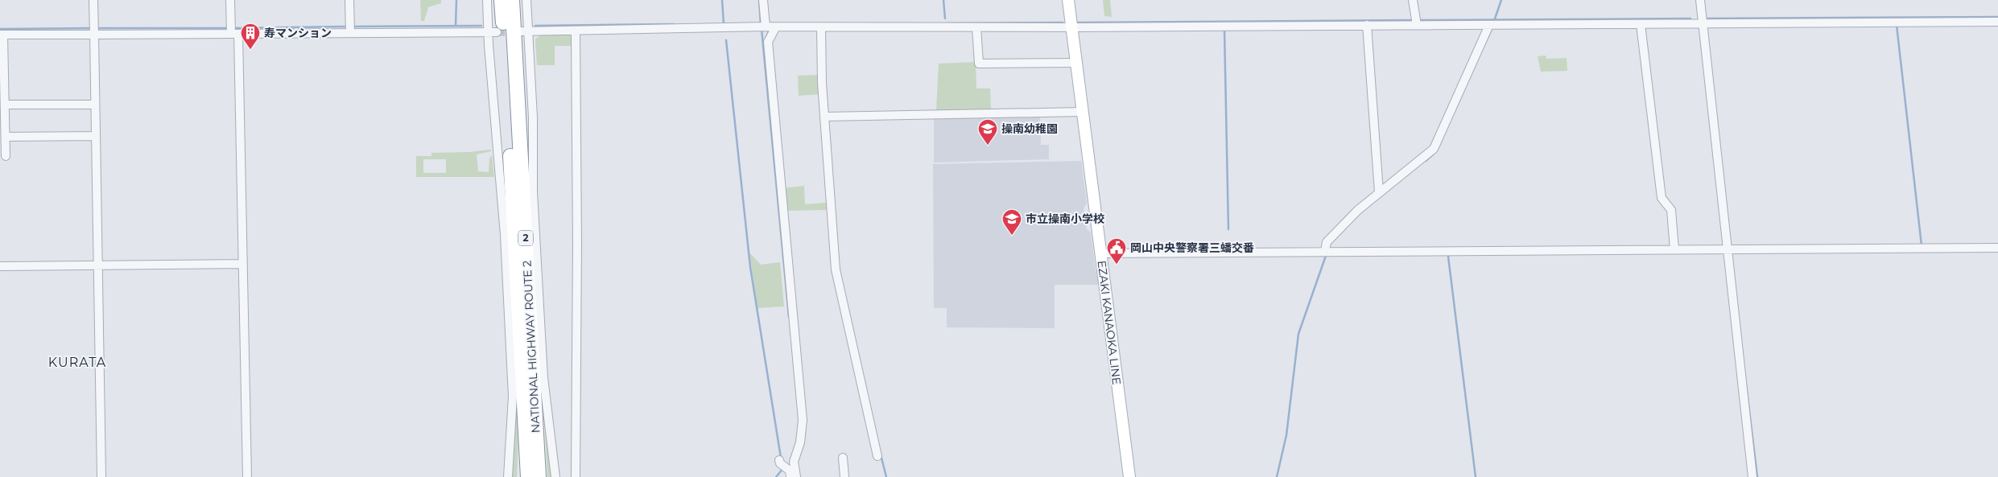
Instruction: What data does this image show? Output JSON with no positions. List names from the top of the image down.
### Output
{
  "streets": {
    "highway": ["2", "NATIONAL HIGHWAY ROUTE 2"],
    "main road": ["EZAKI KANAOKA LINE"]
  },
  "districts": ["KURATA"],
  "places": {
    "building": ["寿マンション"],
    "school or university": ["操南幼稚園", "市立操南小学校"],
    "public building": ["岡山中央警察署三蟠交番"]
  }
}
